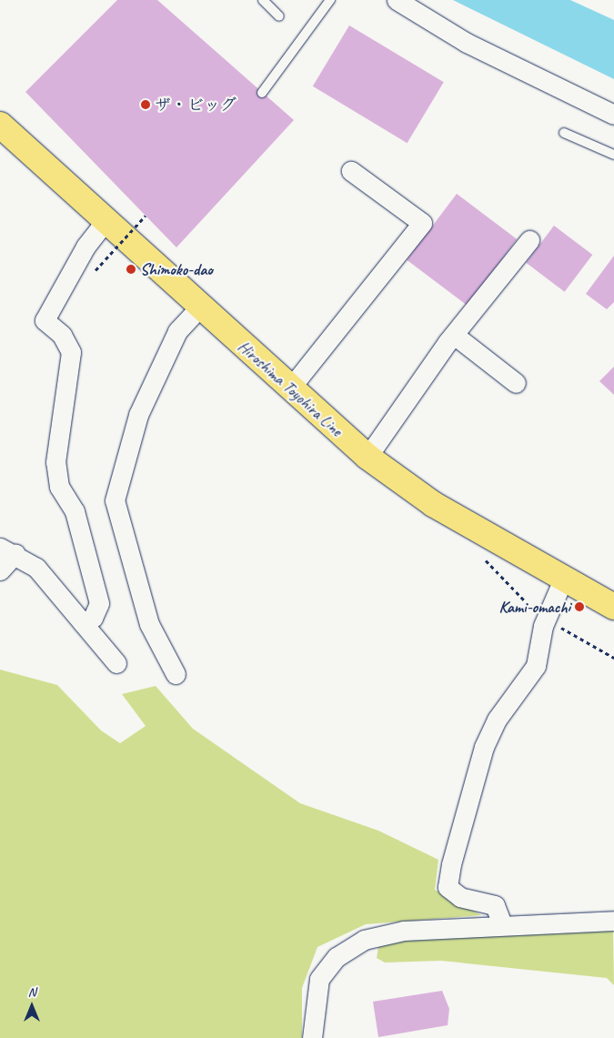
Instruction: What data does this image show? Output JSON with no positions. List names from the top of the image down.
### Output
{
  "streets": {
    "main road": ["Hiroshima Toyohira Line"]
  },
  "places": ["ザ・ビッグ", "Shimoko-dao", "Kami-omachi"],
  "north": "top"
}
